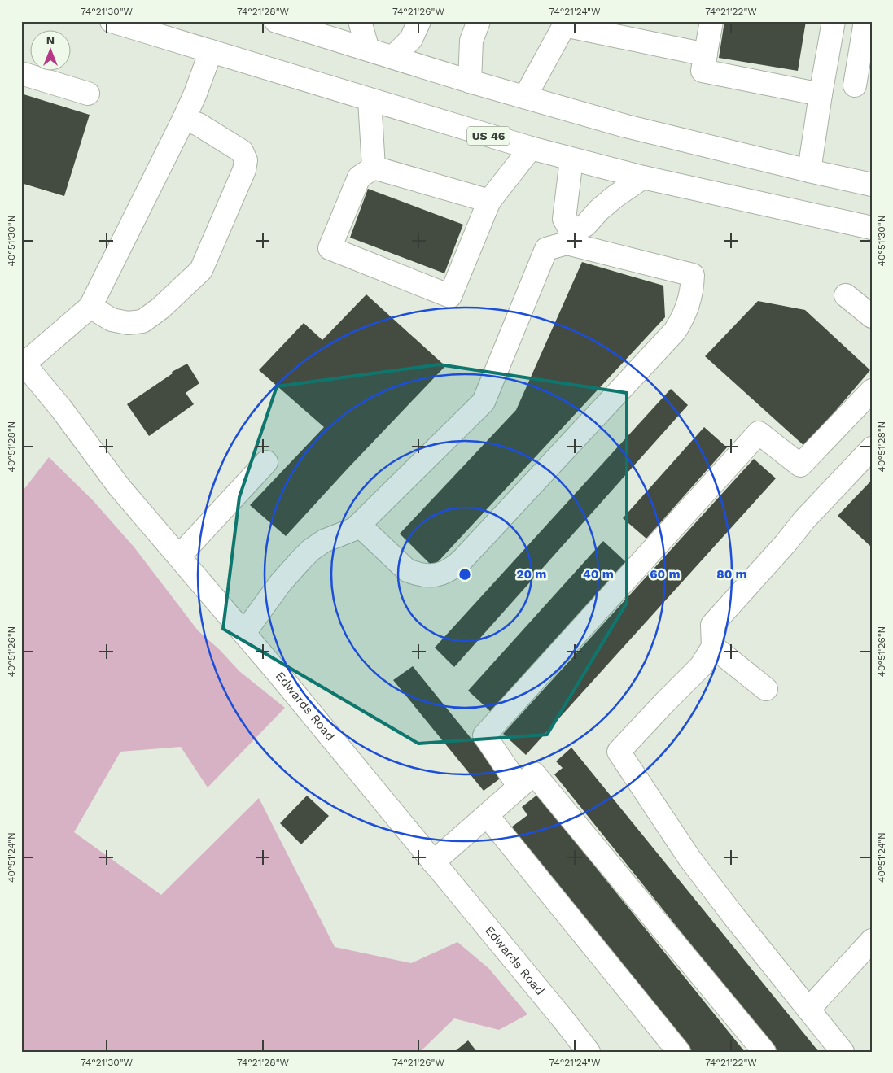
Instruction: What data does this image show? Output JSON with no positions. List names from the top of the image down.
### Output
{
  "streets": {
    "main road": ["US 46", "Edwards Road"]
  },
  "north": "top",
  "coordinates": [
    "74°21'30\"W",
    "74°21'28\"W",
    "74°21'26\"W",
    "74°21'24\"W",
    "74°21'22\"W",
    "40°51'30\"N",
    "40°51'28\"N",
    "40°51'26\"N",
    "40°51'24\"N"
  ],
  "rings": [
    "20 m",
    "40 m",
    "60 m",
    "80 m"
  ]
}
